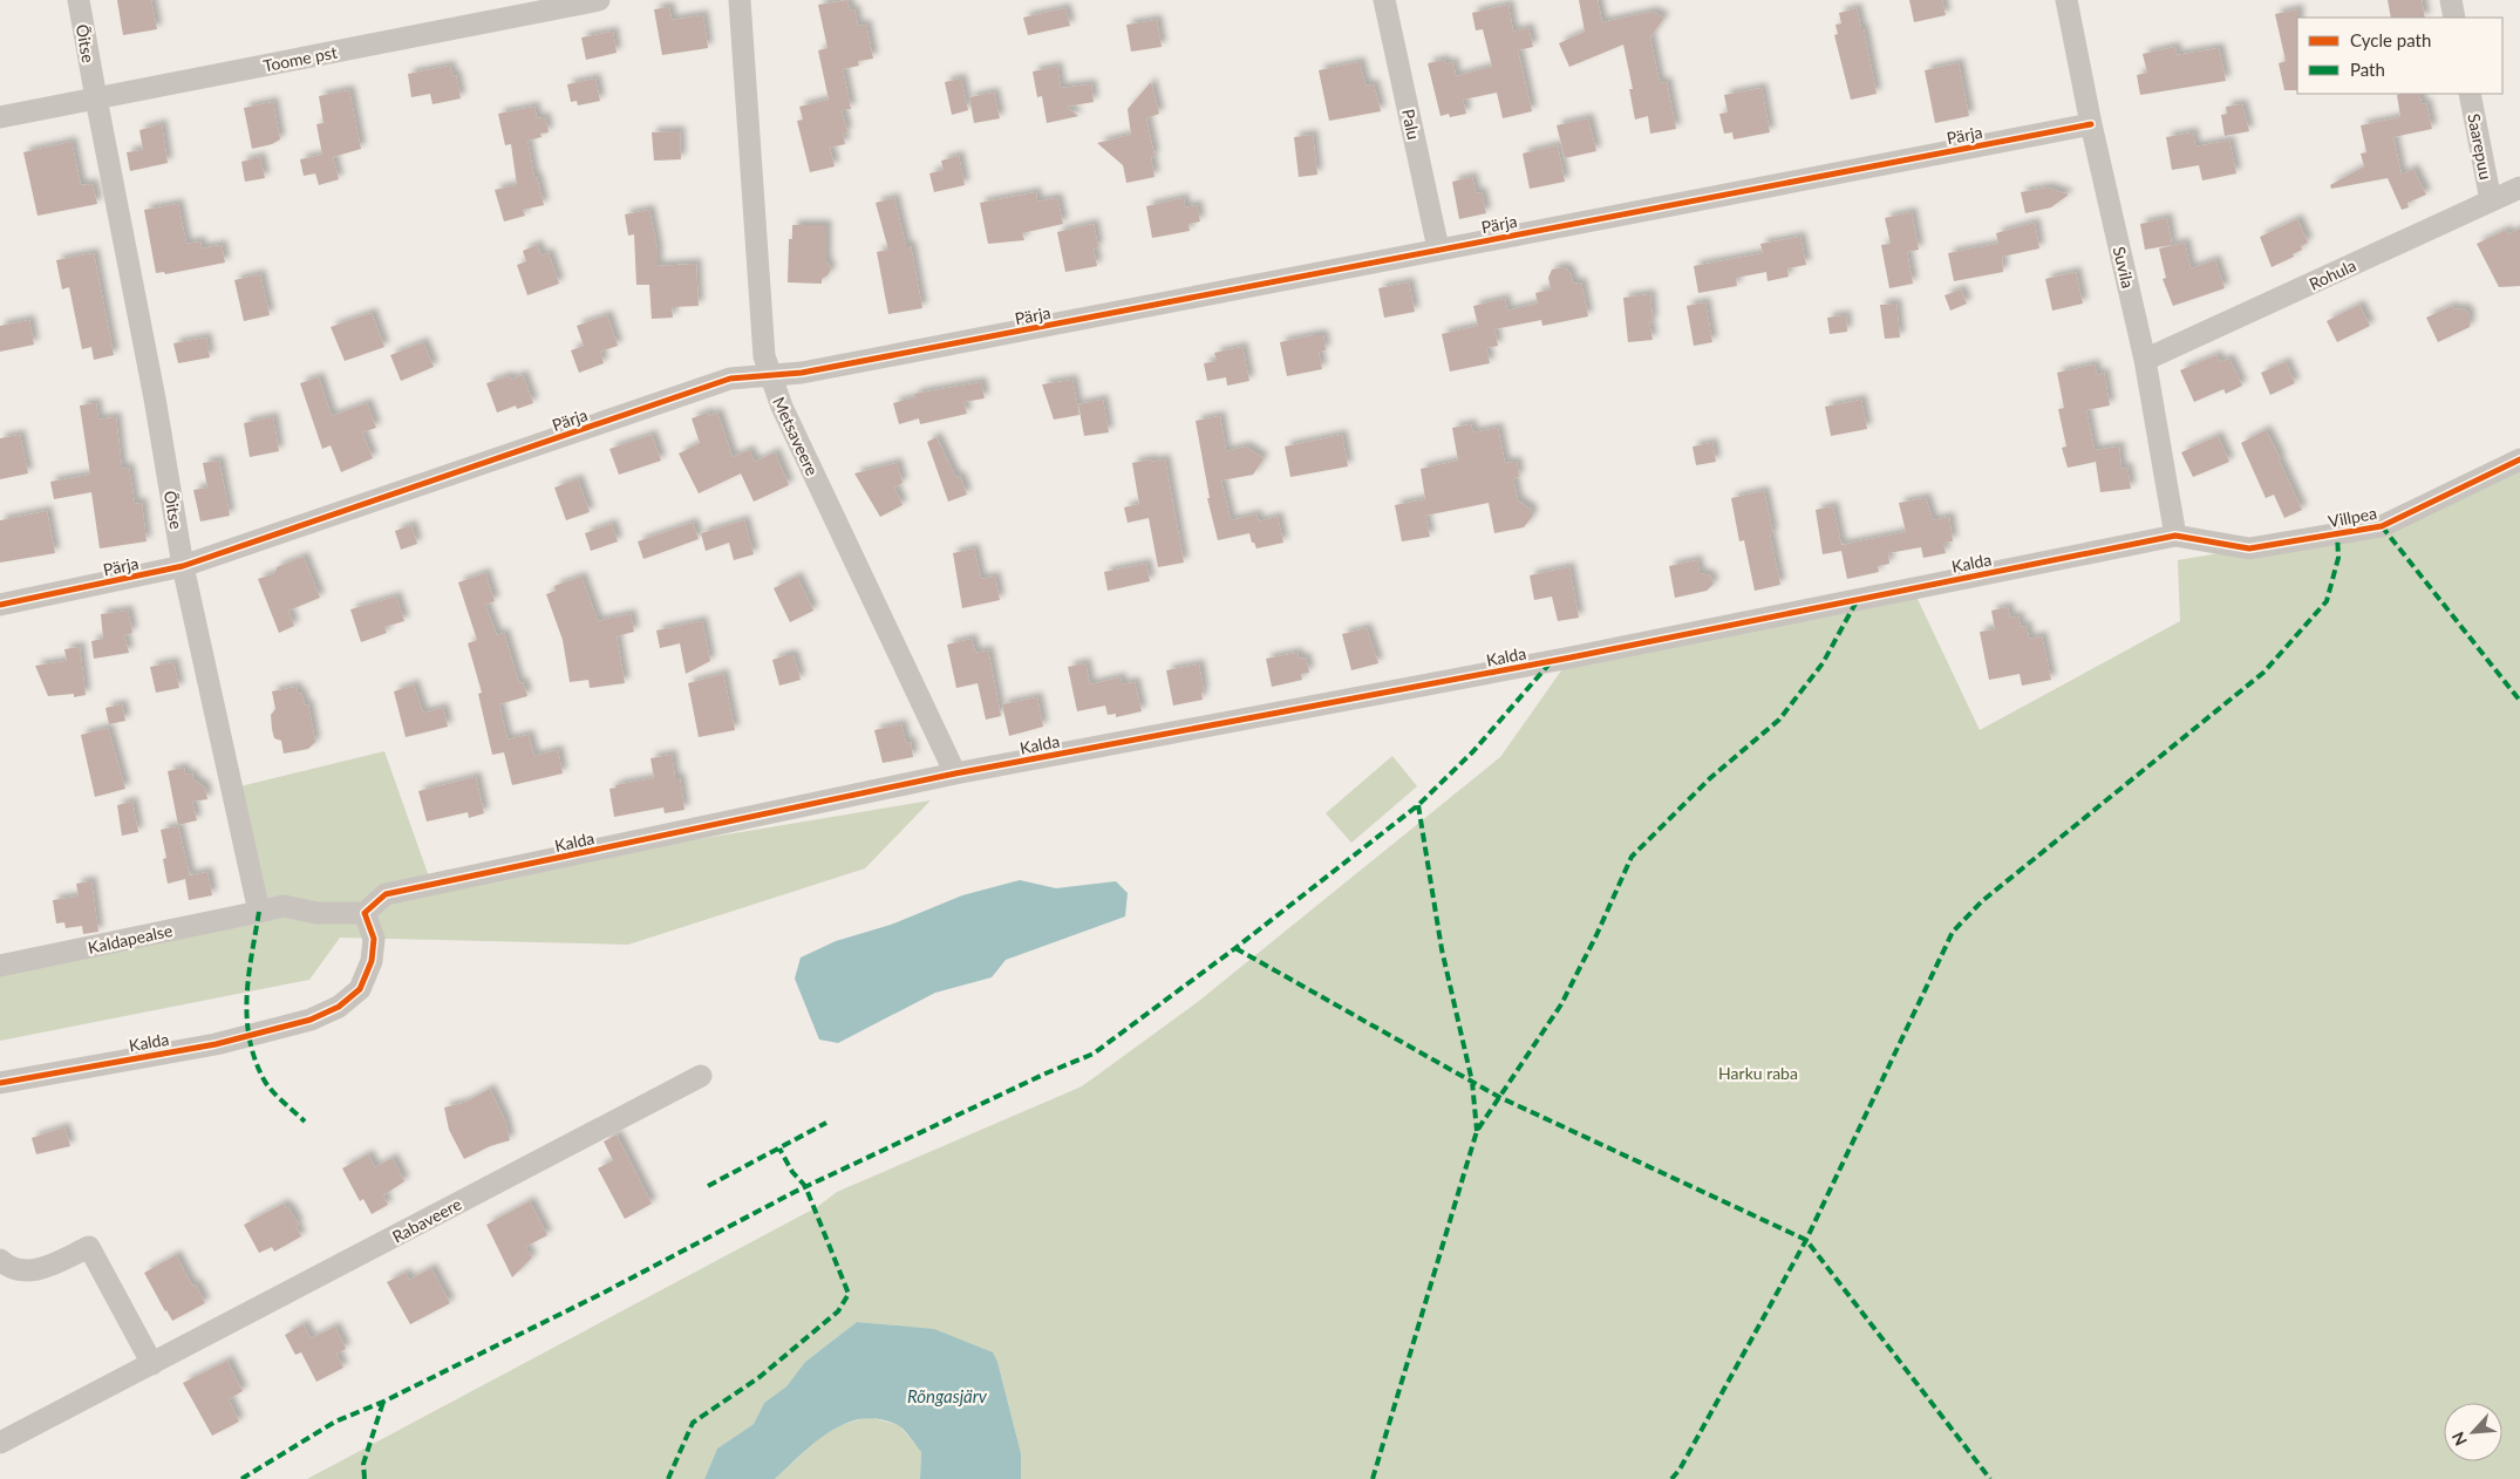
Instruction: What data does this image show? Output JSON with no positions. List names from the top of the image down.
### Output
{
  "streets": {
    "street": [
      "Õitse",
      "Toome pst",
      "Palu",
      "Pärja",
      "Saarepuu",
      "Suvila",
      "Rohula",
      "Metsaveere",
      "Villpea",
      "Kalda",
      "Kaldapealse",
      "Rabaveere"
    ]
  },
  "crossings": [
    ["Õitse", "Toome pst"],
    ["Õitse", "Pärja"],
    ["Õitse", "Kaldapealse"],
    ["Palu", "Pärja"],
    ["Pärja", "Suvila"],
    ["Pärja", "Metsaveere"],
    ["Saarepuu", "Rohula"],
    ["Suvila", "Rohula"],
    ["Suvila", "Villpea"],
    ["Suvila", "Kalda"],
    ["Metsaveere", "Kalda"],
    ["Villpea", "Kalda"]
  ],
  "water": ["Rõngasjärv"],
  "parks": ["Harku raba"],
  "legend": ["Cycle path", "Path"],
  "north": "bottom left"
}
